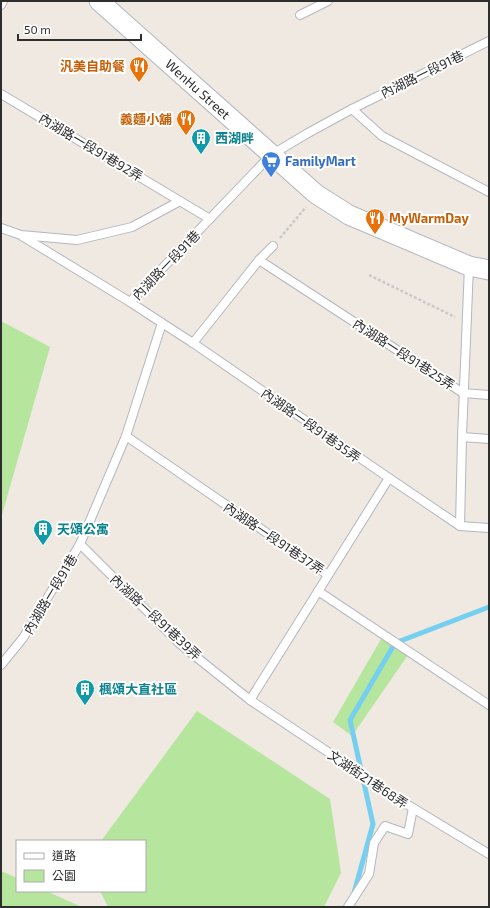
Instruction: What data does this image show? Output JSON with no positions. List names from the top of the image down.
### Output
{
  "streets": {
    "street": ["WenHu Street"],
    "lane": [
      "內湖路一段91巷",
      "內湖路一段91巷92弄",
      "內湖路一段91巷25弄",
      "內湖路一段91巷35弄",
      "內湖路一段91巷37弄",
      "內湖路一段91巷39弄",
      "文湖街21巷68弄"
    ]
  },
  "crossings": [
    ["內湖路一段91巷", "WenHu Street"],
    ["內湖路一段91巷", "內湖路一段91巷92弄"],
    ["內湖路一段91巷", "內湖路一段91巷35弄"],
    ["內湖路一段91巷", "內湖路一段91巷37弄"],
    ["內湖路一段91巷", "內湖路一段91巷39弄"],
    ["WenHu Street", "內湖路一段91巷25弄"],
    ["內湖路一段91巷35弄", "內湖路一段91巷37弄"],
    ["內湖路一段91巷39弄", "文湖街21巷68弄"]
  ],
  "places": {
    "restaurant": ["汎美自助餐", "義麵小舖", "MyWarmDay"],
    "building": ["西湖畔", "天頌公寓", "楓頌大直社區"],
    "supermarket": ["FamilyMart"]
  },
  "legend": ["道路", "公園"],
  "scale_bar": "50 m"
}
